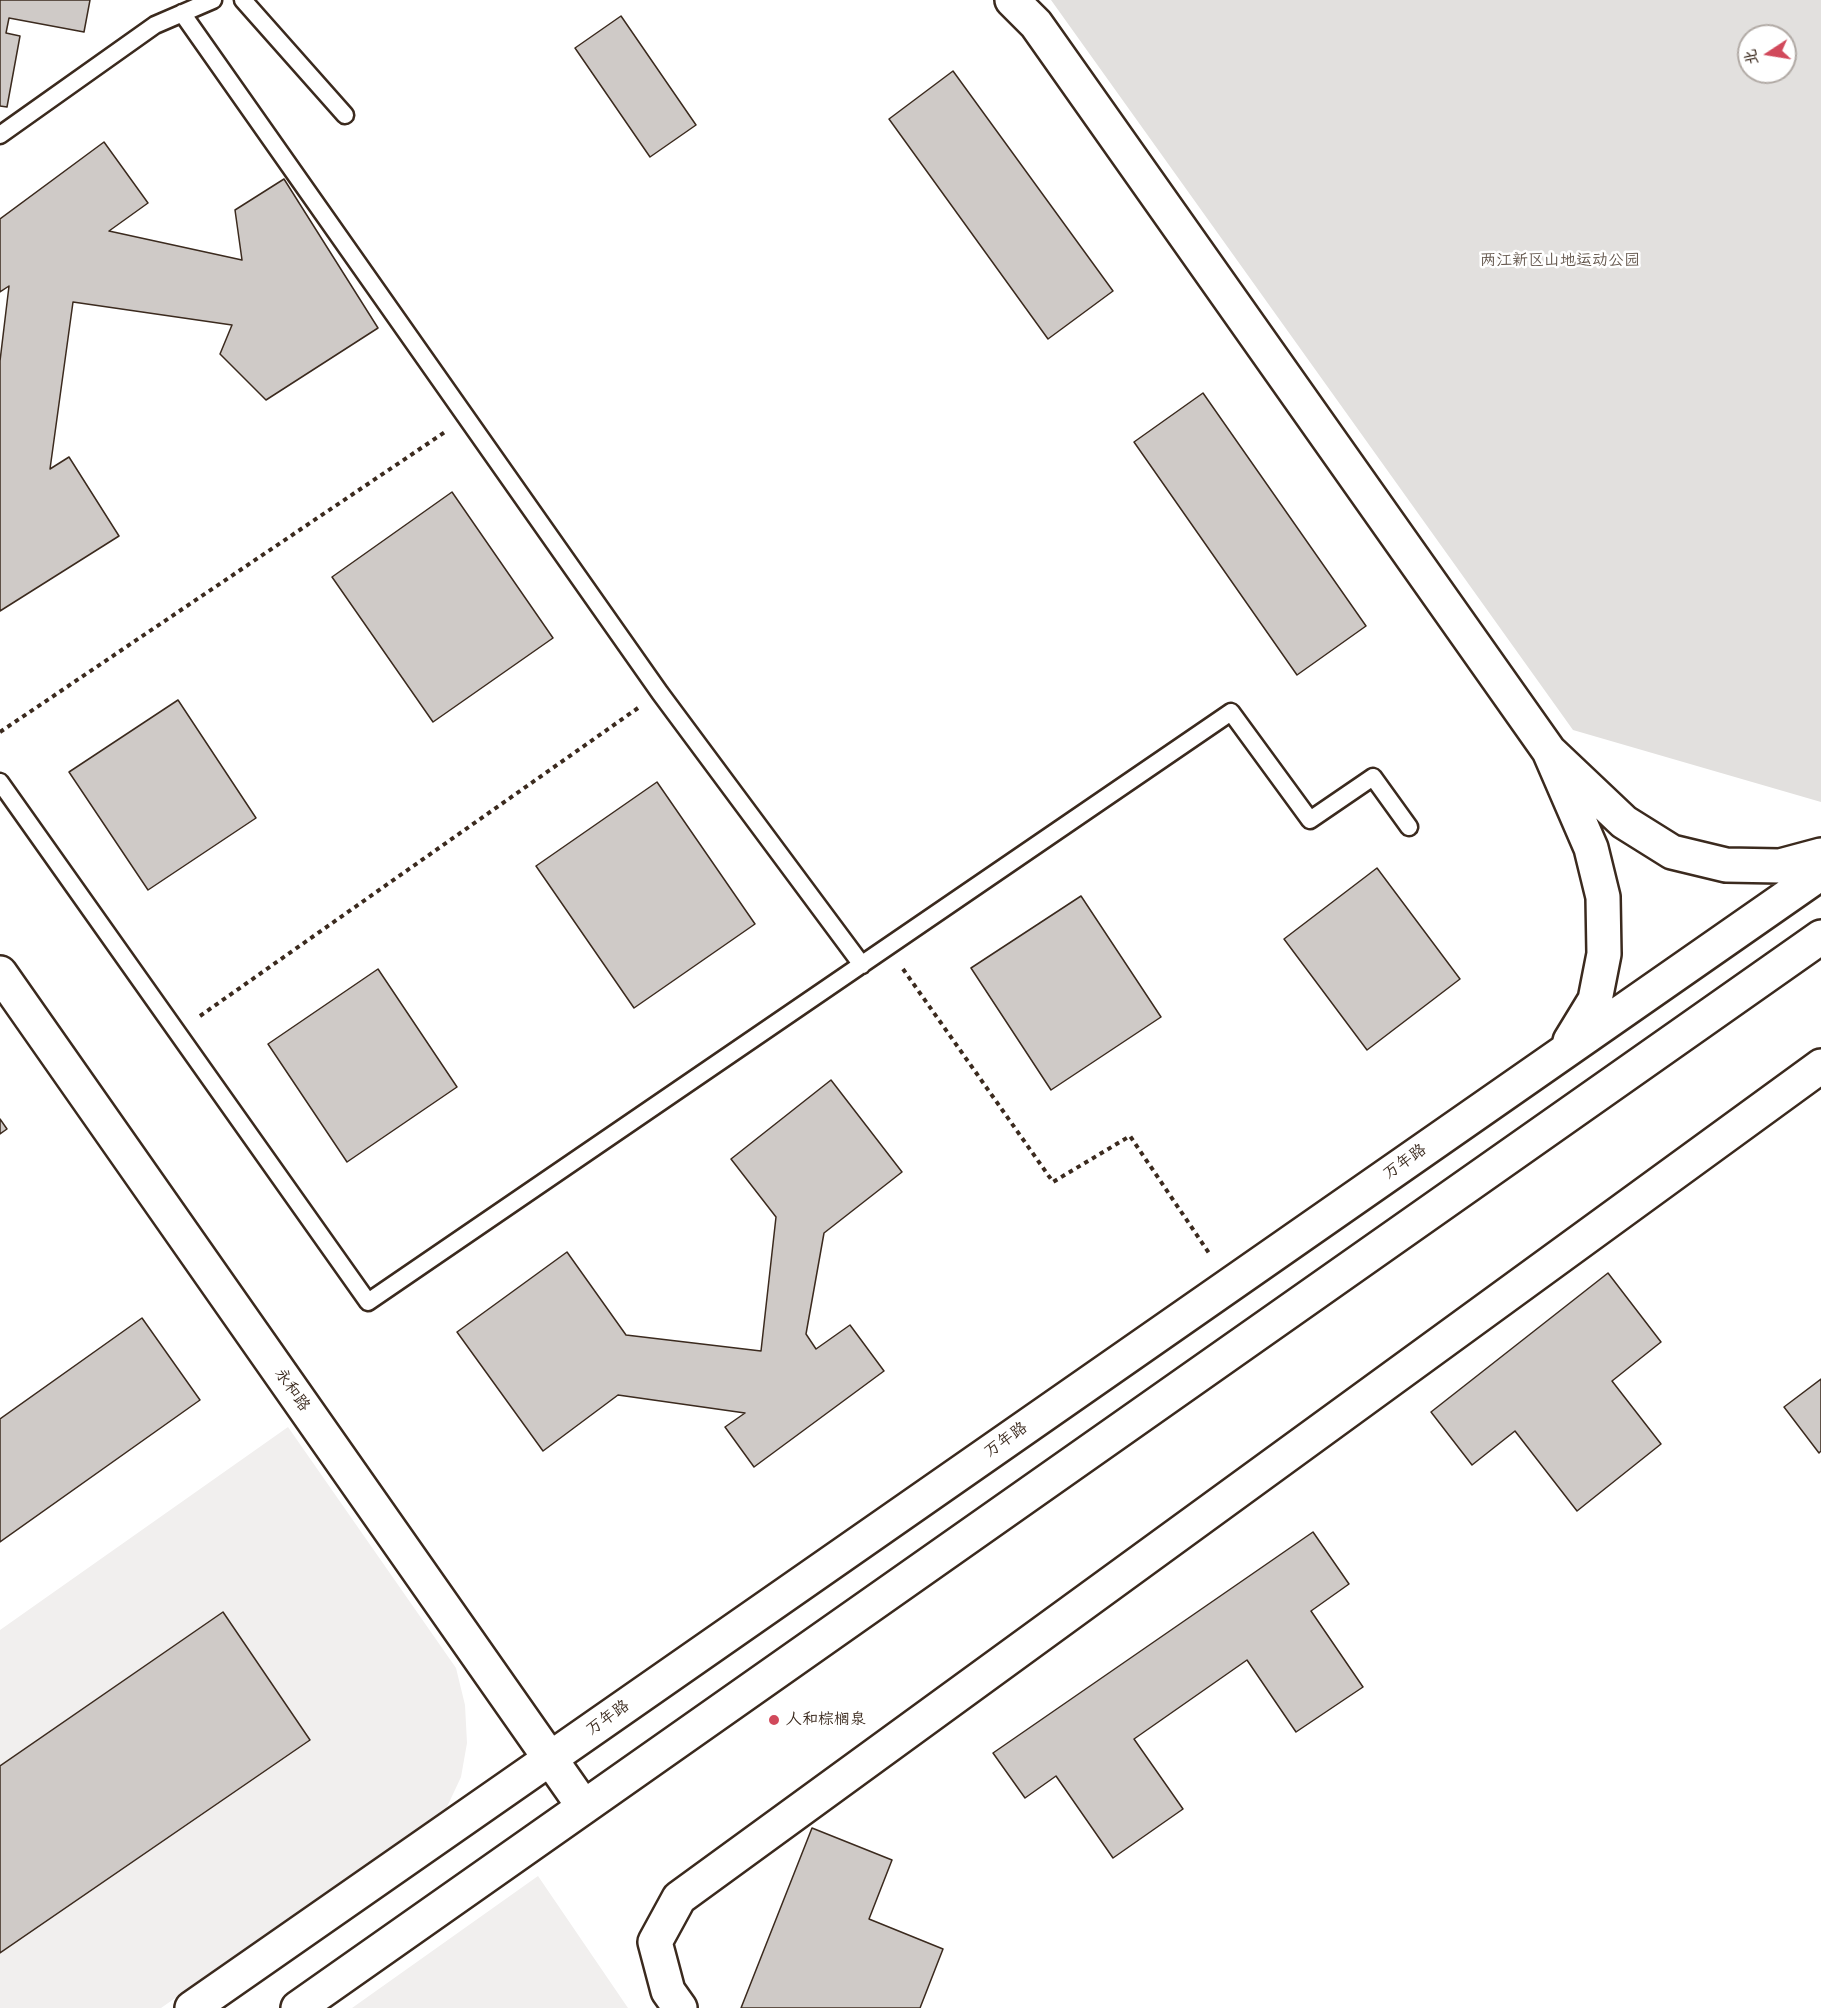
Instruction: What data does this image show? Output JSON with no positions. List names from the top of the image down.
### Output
{
  "streets": {
    "street": ["万年路", "永和路"]
  },
  "crossings": [
    ["万年路", "永和路"]
  ],
  "parks": ["两江新区山地运动公园"],
  "places": ["人和棕榈泉"],
  "north": "left"
}
